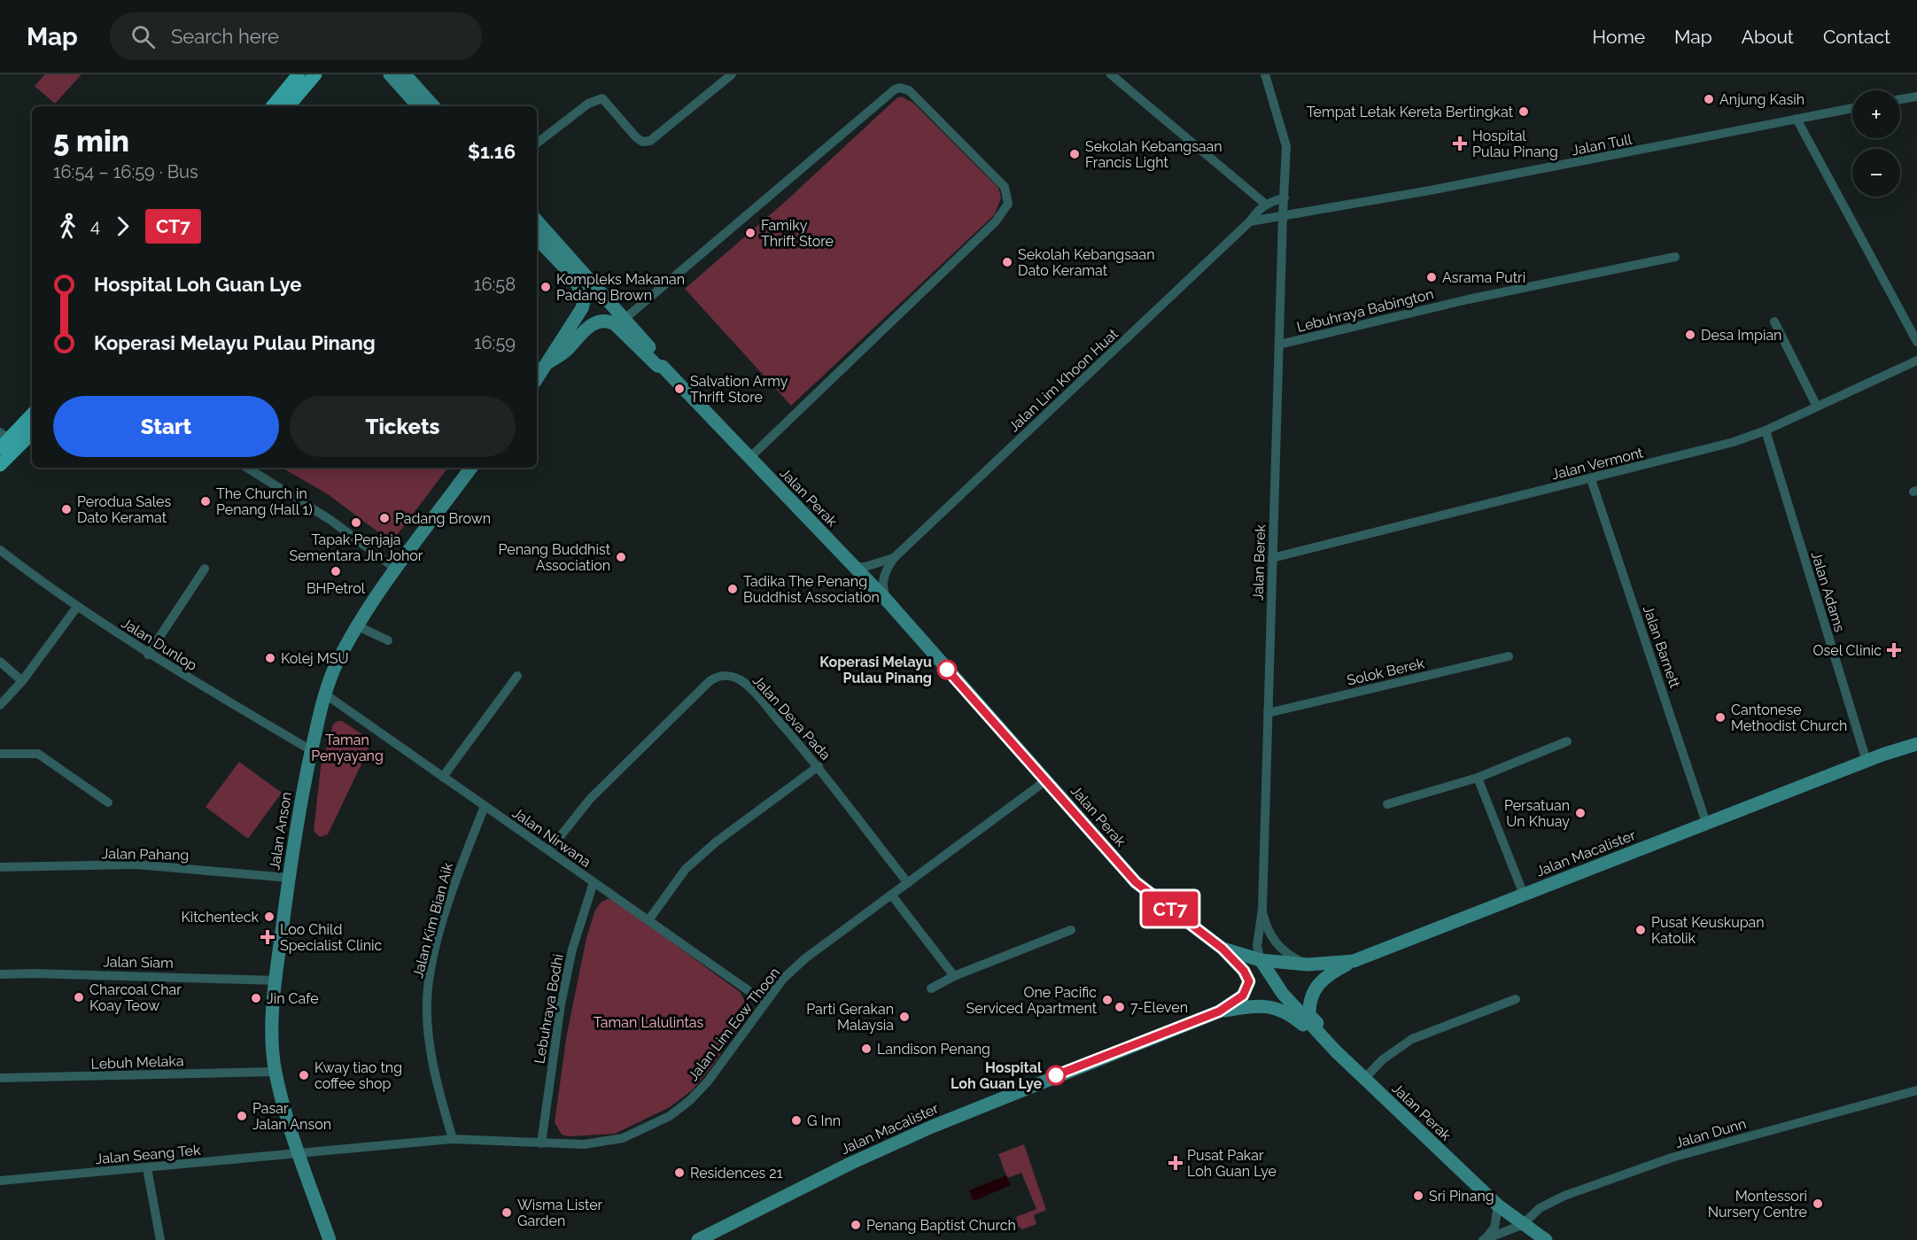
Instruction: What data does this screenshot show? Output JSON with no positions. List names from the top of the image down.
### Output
{
  "streets": {
    "main road": ["Jalan Perak", "Jalan Anson", "Jalan Macalister"],
    "street": [
      "Jalan Tull",
      "Lebuhraya Babington",
      "Jalan Lim Khoon Huat",
      "Jalan Vermont",
      "Jalan Berek",
      "Jalan Adams",
      "Jalan Dunlop",
      "Jalan Barnett",
      "Solok Berek",
      "Jalan Deva Pada",
      "Jalan Nirwana",
      "Jalan Pahang",
      "Jalan Kim Bian Aik",
      "Jalan Siam",
      "Lebuhraya Bodhi",
      "Jalan Lim Eow Thoon",
      "Lebuh Melaka",
      "Jalan Dunn",
      "Jalan Seang Tek"
    ]
  },
  "crossings": [
    ["Jalan Tull", "Jalan Berek"],
    ["Lebuhraya Babington", "Jalan Berek"],
    ["Jalan Lim Khoon Huat", "Jalan Perak"],
    ["Jalan Vermont", "Jalan Berek"],
    ["Jalan Vermont", "Jalan Adams"],
    ["Jalan Vermont", "Jalan Barnett"],
    ["Jalan Perak", "Jalan Berek"],
    ["Jalan Perak", "Jalan Macalister"],
    ["Jalan Perak", "Jalan Lim Eow Thoon"],
    ["Jalan Perak", "Jalan Dunn"],
    ["Jalan Berek", "Solok Berek"],
    ["Jalan Berek", "Jalan Macalister"],
    ["Jalan Adams", "Jalan Macalister"],
    ["Jalan Dunlop", "Jalan Anson"],
    ["Jalan Barnett", "Jalan Macalister"],
    ["Jalan Deva Pada", "Jalan Nirwana"],
    ["Jalan Deva Pada", "Jalan Lim Eow Thoon"],
    ["Jalan Anson", "Jalan Nirwana"],
    ["Jalan Anson", "Jalan Pahang"],
    ["Jalan Anson", "Jalan Siam"],
    ["Jalan Anson", "Jalan Lim Eow Thoon"],
    ["Jalan Anson", "Lebuh Melaka"],
    ["Jalan Anson", "Jalan Seang Tek"],
    ["Jalan Nirwana", "Jalan Kim Bian Aik"],
    ["Jalan Nirwana", "Lebuhraya Bodhi"],
    ["Jalan Nirwana", "Jalan Lim Eow Thoon"],
    ["Jalan Kim Bian Aik", "Jalan Lim Eow Thoon"],
    ["Lebuhraya Bodhi", "Jalan Lim Eow Thoon"],
    ["Jalan Lim Eow Thoon", "Jalan Seang Tek"]
  ],
  "parks": ["Taman Penyayang", "Taman Lalulintas"],
  "places": {
    "other": [
      "Anjung Kasih",
      "Tempat Letak Kereta Bertingkat",
      "Sekolah Kebangsaan Francis Light",
      "Famiky Thrift Store",
      "Sekolah Kebangsaan Dato Keramat",
      "Asrama Putri",
      "Kompleks Makanan Padang Brown",
      "Desa Impian",
      "Salvation Army Thrift Store",
      "The Church in Penang (Hall 1)",
      "Perodua Sales Dato Keramat",
      "Padang Brown",
      "Tapak Penjaja Sementara Jln Johor",
      "Penang Buddhist Association",
      "BHPetrol",
      "Tadika The Penang Buddhist Association",
      "Kolej MSU",
      "Koperasi Melayu Pulau Pinang",
      "Cantonese Methodist Church",
      "Persatuan Un Khuay",
      "Kitchenteck",
      "Pusat Keuskupan Katolik",
      "Charcoal Char Koay Teow",
      "Jin Cafe",
      "One Pacific Serviced Apartment",
      "7-Eleven",
      "Parti Gerakan Malaysia",
      "Landison Penang",
      "Kway tiao tng coffee shop",
      "Hospital Loh Guan Lye",
      "Pasar Jalan Anson",
      "G Inn",
      "Residences 21",
      "Sri Pinang",
      "Montessori Nursery Centre",
      "Wisma Lister Garden",
      "Penang Baptist Church"
    ],
    "health": [
      "Hospital Pulau Pinang",
      "Osel Clinic",
      "Loo Child Specialist Clinic",
      "Pusat Pakar Loh Guan Lye"
    ]
  },
  "lines": ["bus line CT7"],
  "page": {
    "header": "Map",
    "search": "Search here",
    "nav": [
      "Home",
      "Map",
      "About",
      "Contact"
    ],
    "on_map": "CT7",
    "map_buttons": ["+", "−"],
    "heading": ["5 min", "16:54 – 16:59 · Bus", "$1.16"],
    "legs": ["4", "CT7"],
    "list": [
      {
        "name": "Hospital Loh Guan Lye",
        "value": "16:58"
      },
      {
        "name": "Koperasi Melayu Pulau Pinang",
        "value": "16:59"
      }
    ],
    "buttons": ["Start", "Tickets"]
  }
}
